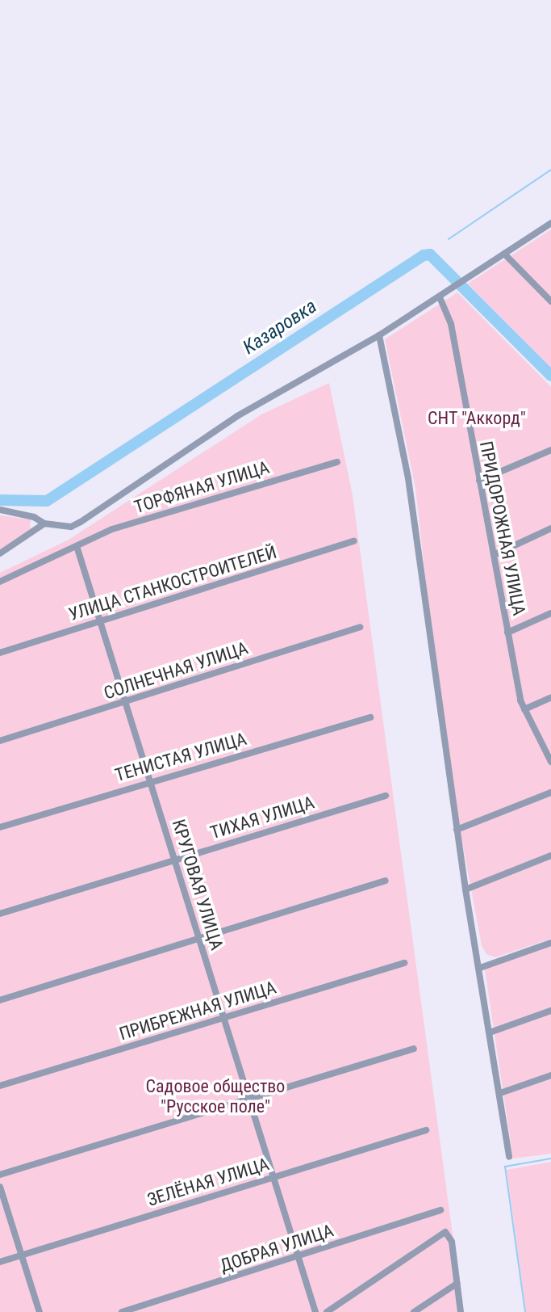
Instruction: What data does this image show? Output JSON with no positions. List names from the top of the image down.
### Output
{
  "streets": {
    "street": [
      "ТОРФЯНАЯ УЛИЦА",
      "ПРИДОРОЖНАЯ УЛИЦА",
      "УЛИЦА СТАНКОСТРОИТЕЛЕЙ",
      "СОЛНЕЧНАЯ УЛИЦА",
      "ТЕНИСТАЯ УЛИЦА",
      "ТИХАЯ УЛИЦА",
      "КРУГОВАЯ УЛИЦА",
      "ПРИБРЕЖНАЯ УЛИЦА",
      "ЗЕЛЁНАЯ УЛИЦА",
      "ДОБРАЯ УЛИЦА"
    ]
  },
  "crossings": [
    ["ТОРФЯНАЯ УЛИЦА", "КРУГОВАЯ УЛИЦА"],
    ["УЛИЦА СТАНКОСТРОИТЕЛЕЙ", "КРУГОВАЯ УЛИЦА"],
    ["СОЛНЕЧНАЯ УЛИЦА", "КРУГОВАЯ УЛИЦА"],
    ["ТЕНИСТАЯ УЛИЦА", "КРУГОВАЯ УЛИЦА"],
    ["ТИХАЯ УЛИЦА", "КРУГОВАЯ УЛИЦА"],
    ["КРУГОВАЯ УЛИЦА", "ПРИБРЕЖНАЯ УЛИЦА"],
    ["КРУГОВАЯ УЛИЦА", "ЗЕЛЁНАЯ УЛИЦА"],
    ["КРУГОВАЯ УЛИЦА", "ДОБРАЯ УЛИЦА"]
  ],
  "water": ["Казаровка"],
  "parks": ["СНТ \"Аккорд\"", "Садовое общество \"Русское поле\""]
}
